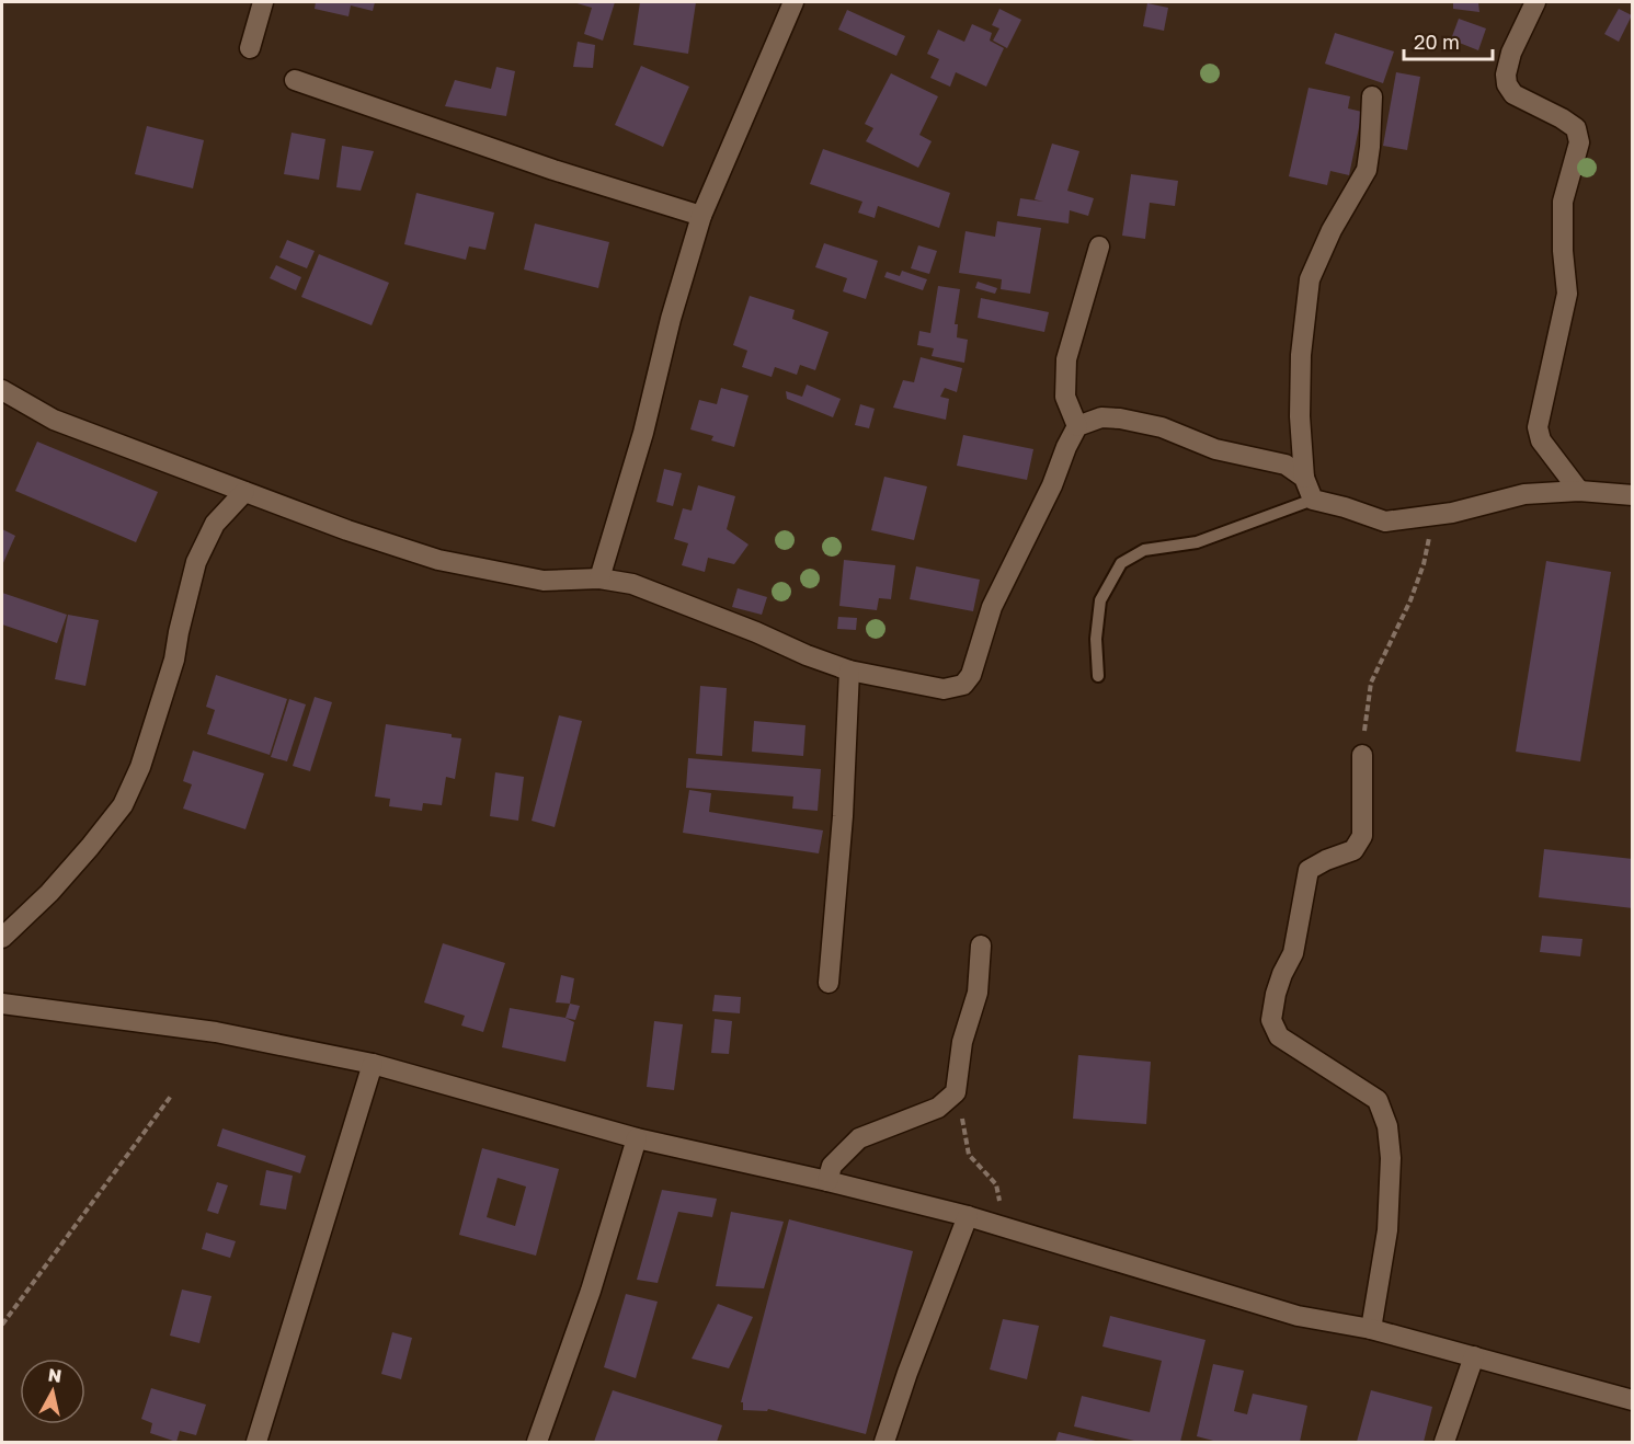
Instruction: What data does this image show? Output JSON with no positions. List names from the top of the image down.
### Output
{
  "scale_bar": "20 m",
  "north": "top"
}
